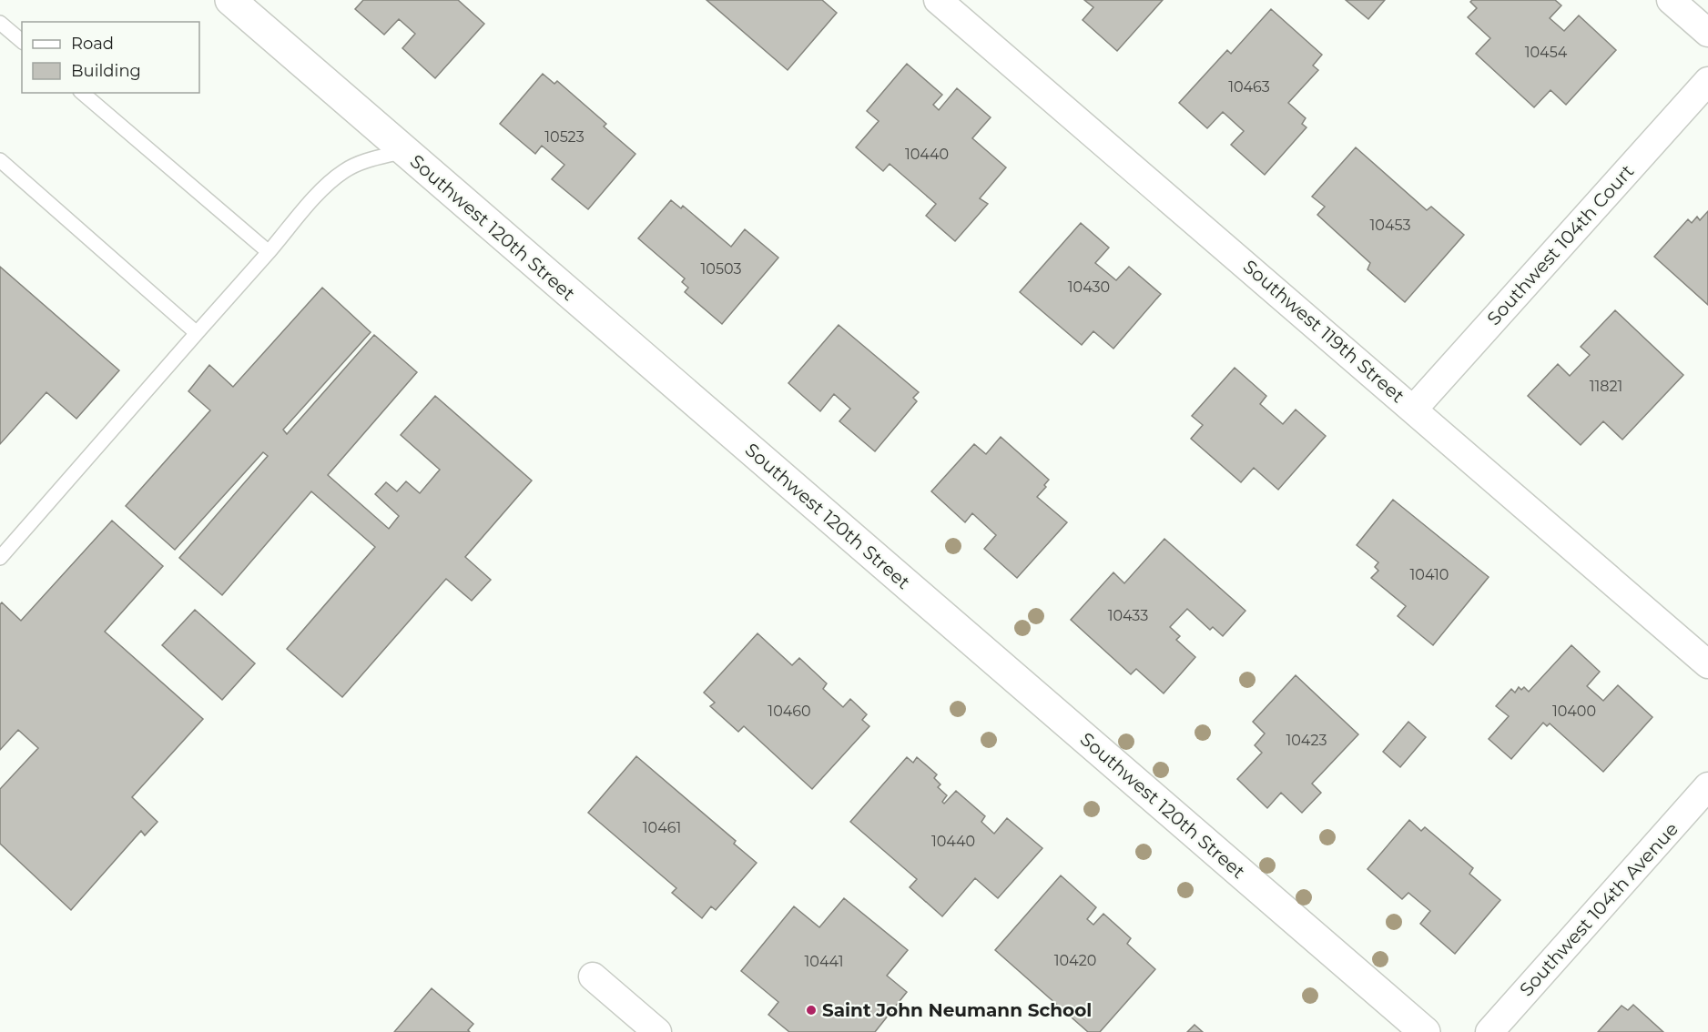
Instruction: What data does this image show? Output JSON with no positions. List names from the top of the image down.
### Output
{
  "streets": {
    "street": [
      "Southwest 120th Street",
      "Southwest 104th Court",
      "Southwest 119th Street",
      "Southwest 104th Avenue"
    ]
  },
  "crossings": [
    ["Southwest 104th Court", "Southwest 119th Street"]
  ],
  "places": ["Saint John Neumann School"],
  "house_numbers": [
    "10454",
    "10463",
    "10523",
    "10440",
    "10453",
    "10503",
    "10430",
    "11821",
    "10410",
    "10433",
    "10460",
    "10400",
    "10423",
    "10461",
    "10440",
    "10420",
    "10441"
  ],
  "legend": ["Road", "Building"]
}
